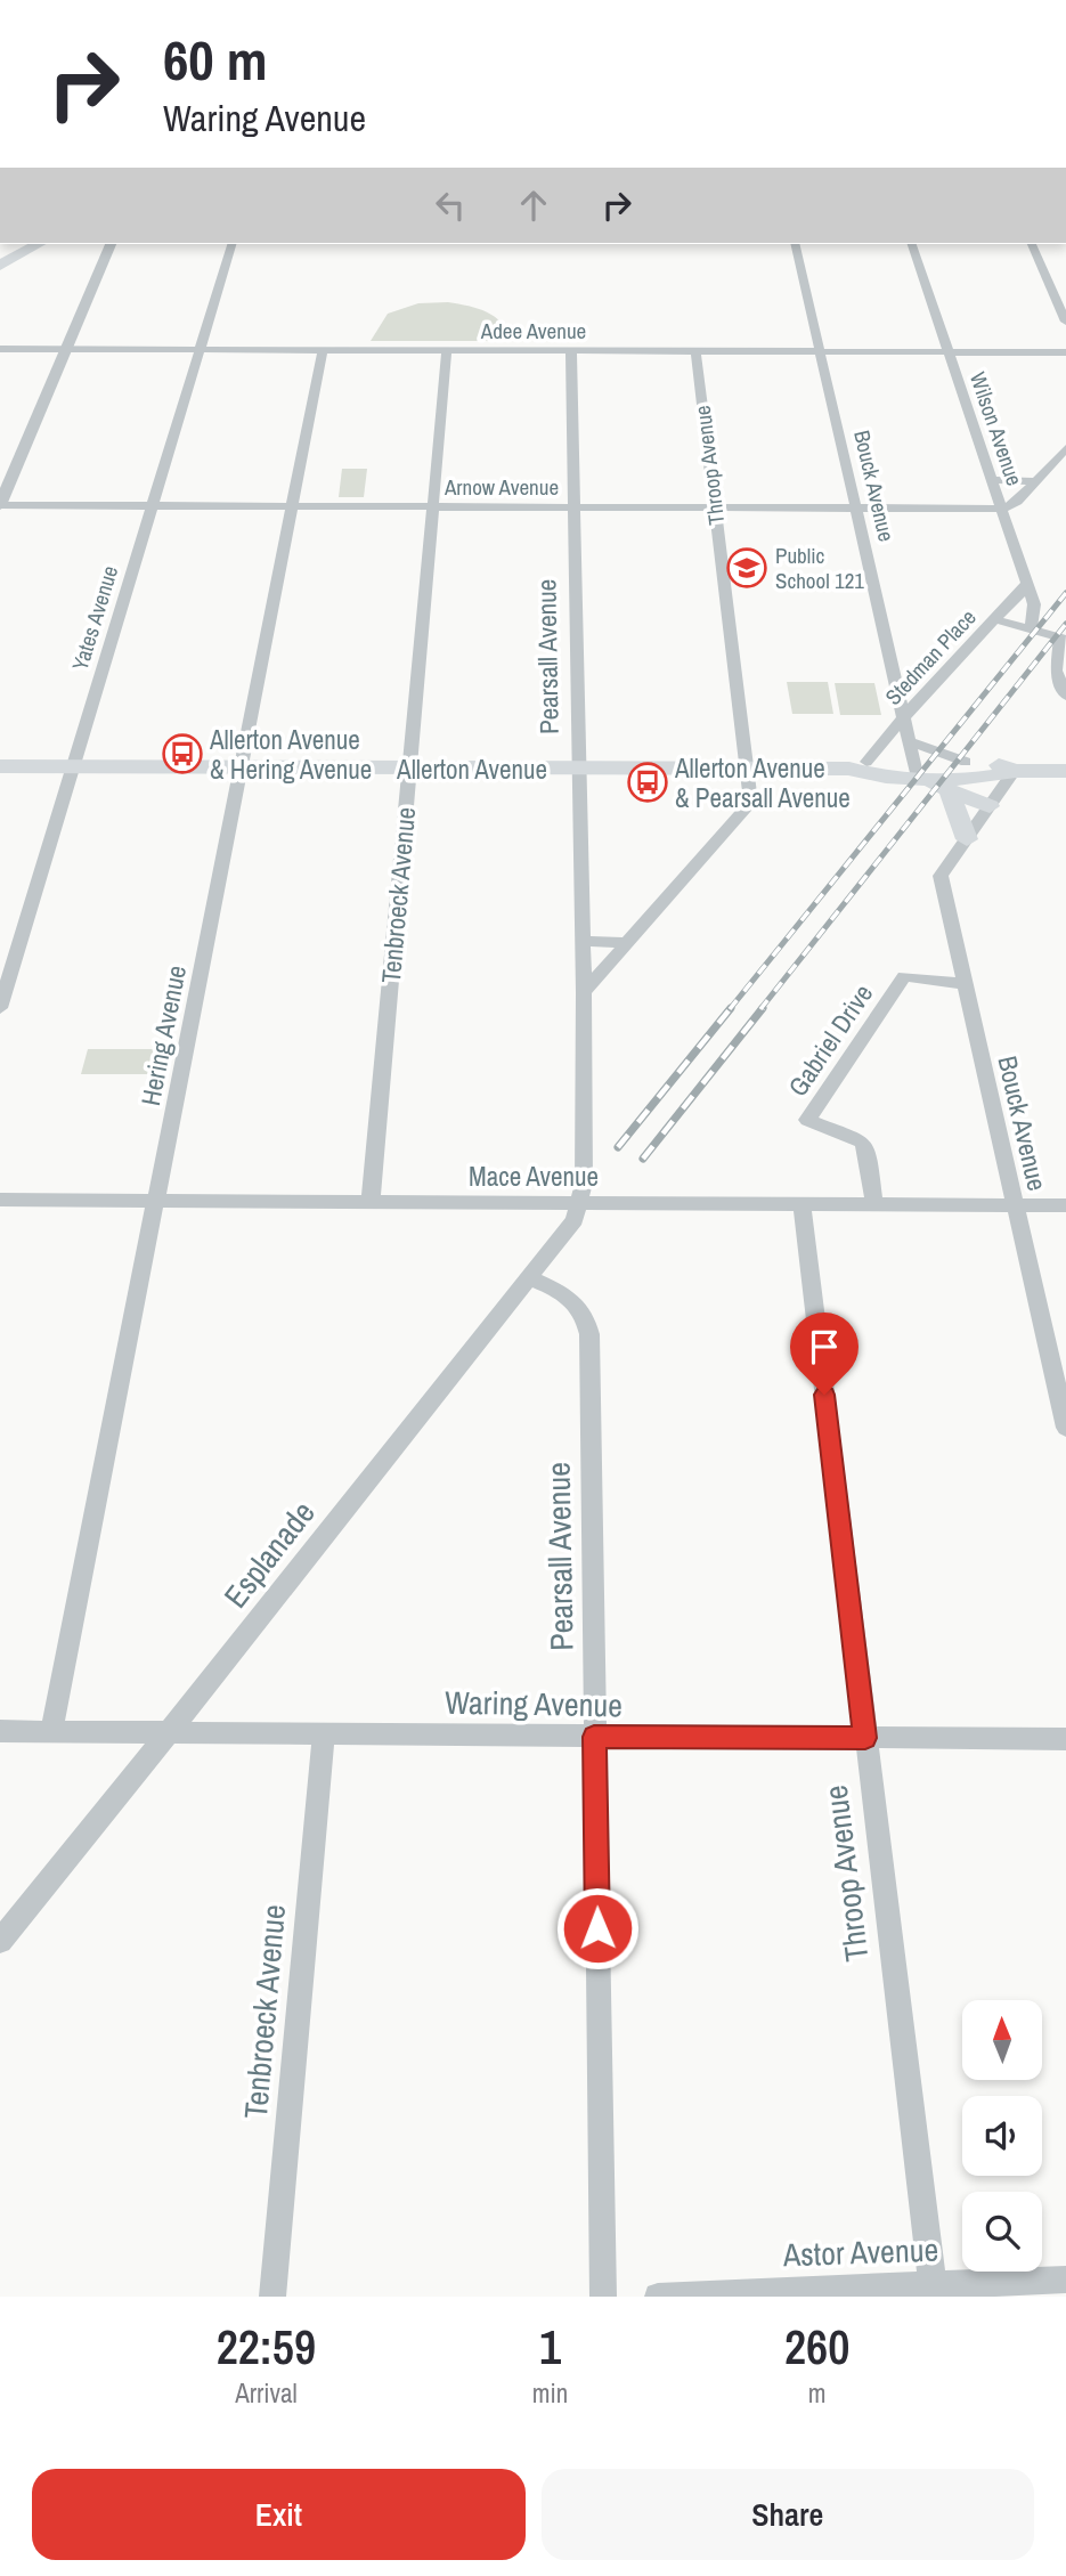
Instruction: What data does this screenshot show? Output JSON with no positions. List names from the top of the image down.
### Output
{
  "streets": {
    "main road": ["Allerton Avenue"],
    "street": [
      "Adee Avenue",
      "Wilson Avenue",
      "Throop Avenue",
      "Bouck Avenue",
      "Arnow Avenue",
      "Yates Avenue",
      "Pearsall Avenue",
      "Stedman Place",
      "Tenbroeck Avenue",
      "Hering Avenue",
      "Gabriel Drive",
      "Mace Avenue",
      "Esplanade",
      "Waring Avenue",
      "Astor Avenue"
    ]
  },
  "crossings": [
    ["Adee Avenue", "Wilson Avenue"],
    ["Adee Avenue", "Throop Avenue"],
    ["Adee Avenue", "Bouck Avenue"],
    ["Adee Avenue", "Yates Avenue"],
    ["Adee Avenue", "Pearsall Avenue"],
    ["Adee Avenue", "Tenbroeck Avenue"],
    ["Adee Avenue", "Hering Avenue"],
    ["Wilson Avenue", "Arnow Avenue"],
    ["Wilson Avenue", "Stedman Place"],
    ["Throop Avenue", "Arnow Avenue"],
    ["Throop Avenue", "Allerton Avenue"],
    ["Throop Avenue", "Mace Avenue"],
    ["Throop Avenue", "Waring Avenue"],
    ["Throop Avenue", "Astor Avenue"],
    ["Bouck Avenue", "Arnow Avenue"],
    ["Bouck Avenue", "Stedman Place"],
    ["Bouck Avenue", "Allerton Avenue"],
    ["Bouck Avenue", "Gabriel Drive"],
    ["Bouck Avenue", "Mace Avenue"],
    ["Arnow Avenue", "Yates Avenue"],
    ["Arnow Avenue", "Pearsall Avenue"],
    ["Arnow Avenue", "Tenbroeck Avenue"],
    ["Arnow Avenue", "Hering Avenue"],
    ["Yates Avenue", "Allerton Avenue"],
    ["Pearsall Avenue", "Allerton Avenue"],
    ["Pearsall Avenue", "Mace Avenue"],
    ["Pearsall Avenue", "Esplanade"],
    ["Pearsall Avenue", "Waring Avenue"],
    ["Stedman Place", "Allerton Avenue"],
    ["Allerton Avenue", "Tenbroeck Avenue"],
    ["Allerton Avenue", "Hering Avenue"],
    ["Tenbroeck Avenue", "Mace Avenue"],
    ["Tenbroeck Avenue", "Waring Avenue"],
    ["Hering Avenue", "Mace Avenue"],
    ["Hering Avenue", "Waring Avenue"],
    ["Gabriel Drive", "Mace Avenue"],
    ["Mace Avenue", "Esplanade"],
    ["Esplanade", "Waring Avenue"]
  ],
  "places": {
    "school or university": ["Public School 121"],
    "bus stop": ["Allerton Avenue & Hering Avenue", "Allerton Avenue & Pearsall Avenue"]
  },
  "north": "top",
  "page": {
    "turn": ["60 m", "Waring Avenue"],
    "eta": [
      "22:59",
      "Arrival",
      "1",
      "min",
      "260",
      "m"
    ],
    "buttons": ["Exit", "Share"]
  }
}
